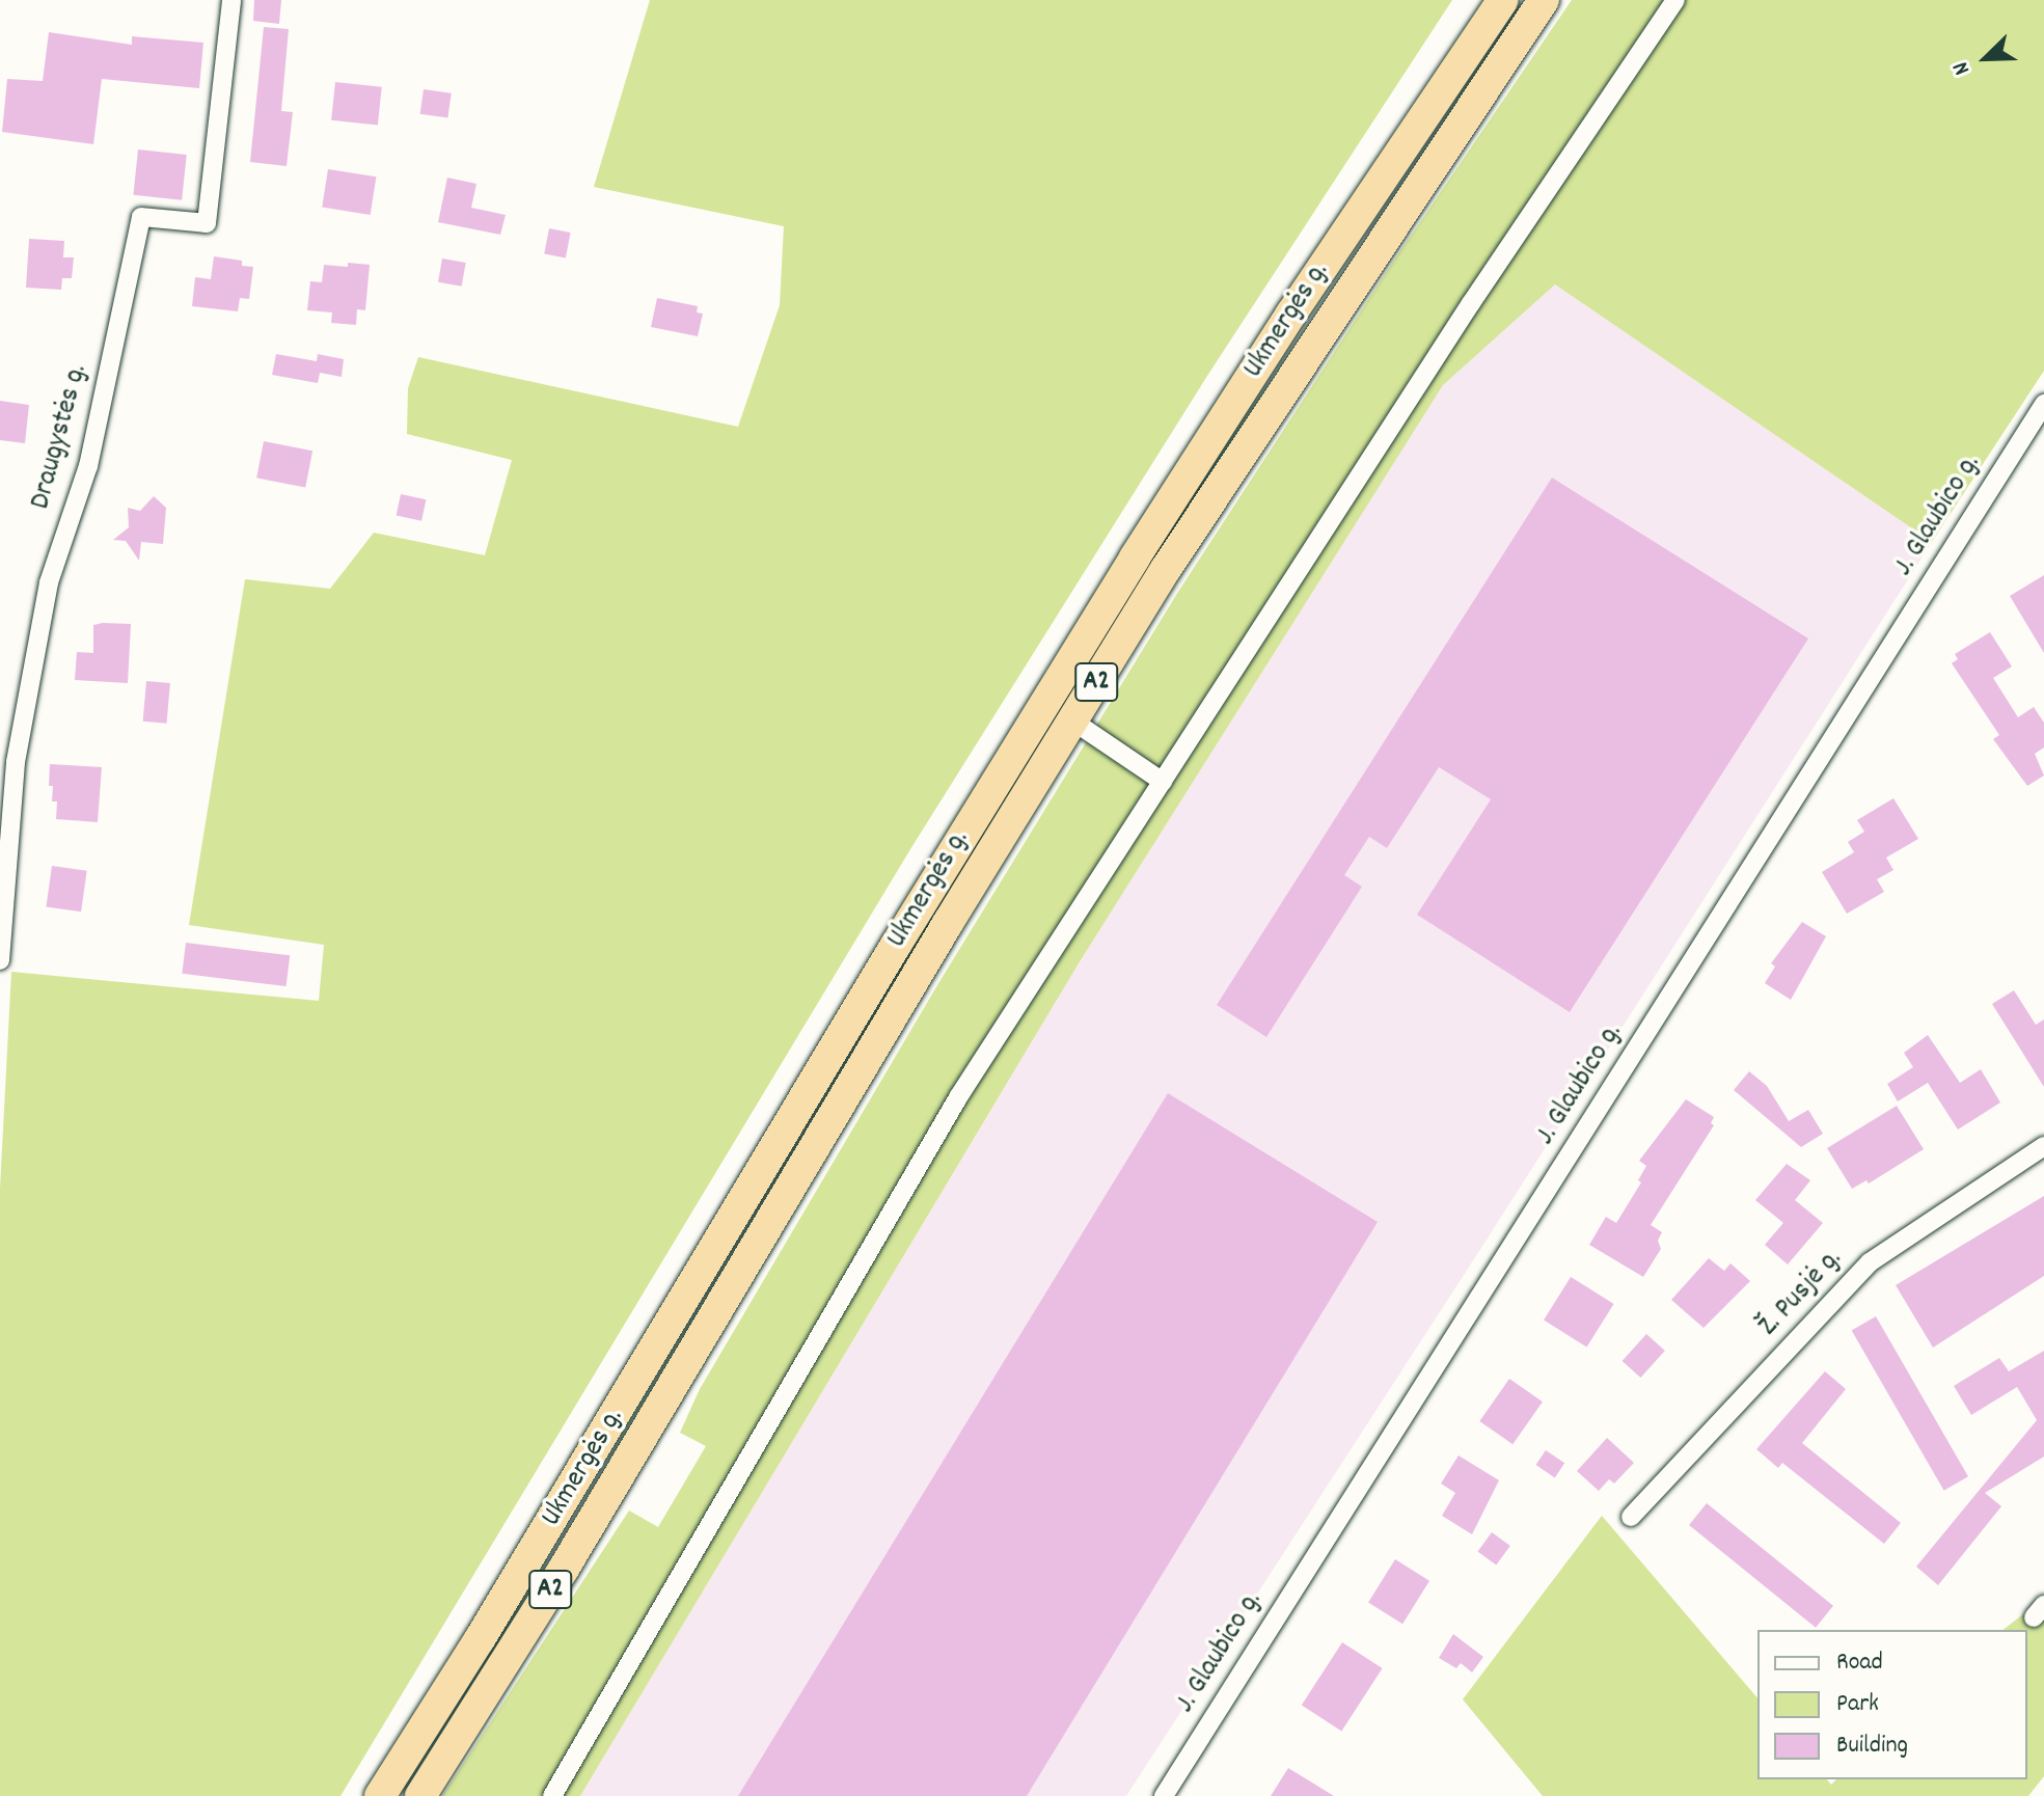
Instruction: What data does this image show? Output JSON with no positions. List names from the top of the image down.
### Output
{
  "streets": {
    "highway": ["Ukmergės g.", "A2"],
    "street": ["Draugystės g.", "J. Glaubico g.", "Ž. Pusjė g."]
  },
  "legend": ["Road", "Park", "Building"],
  "north": "bottom left"
}
